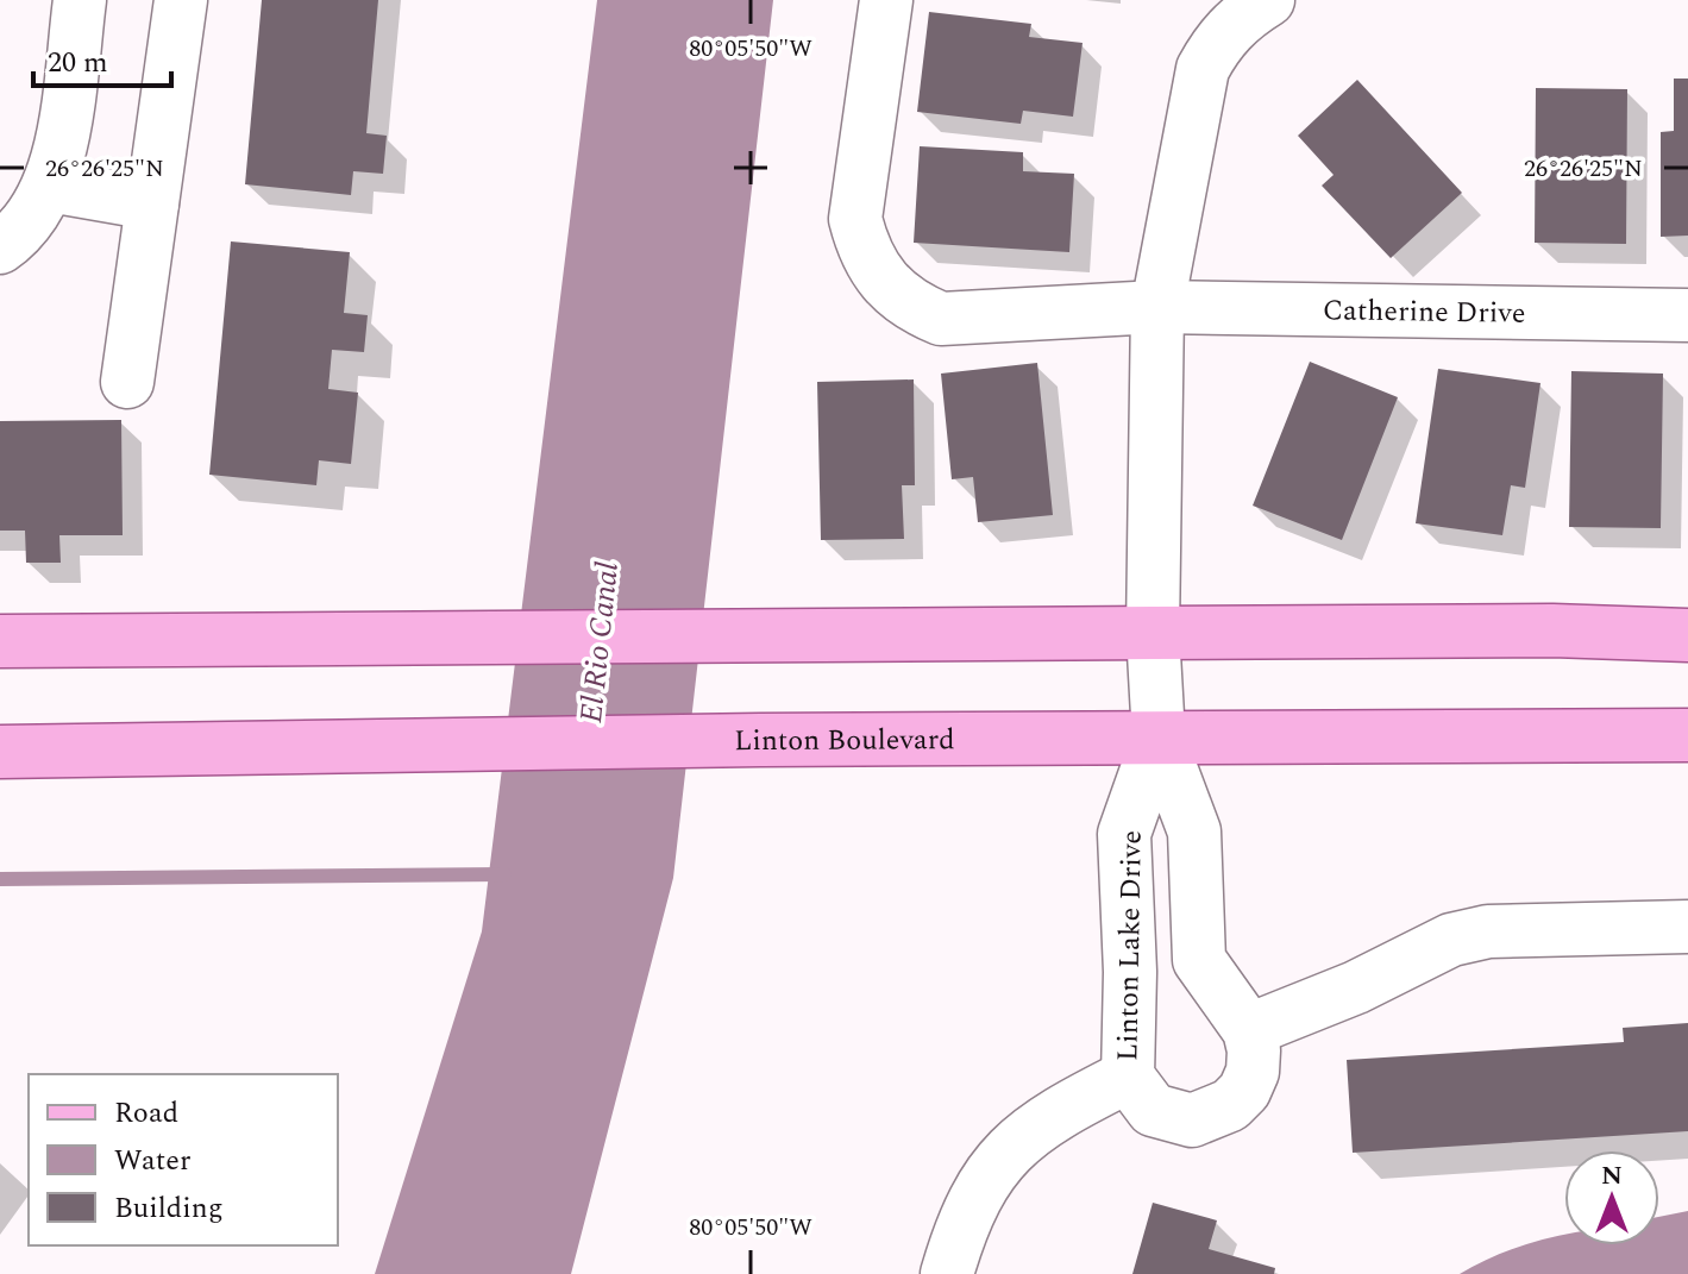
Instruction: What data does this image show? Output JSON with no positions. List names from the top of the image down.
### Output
{
  "streets": {
    "main road": ["Linton Boulevard"],
    "street": ["Catherine Drive", "Linton Lake Drive"]
  },
  "crossings": [
    ["Linton Boulevard", "Linton Lake Drive"]
  ],
  "water": ["El Rio Canal"],
  "legend": ["Road", "Water", "Building"],
  "scale_bar": "20 m",
  "north": "top",
  "coordinates": ["80°05'50\"W", "26°26'25\"N"]
}
